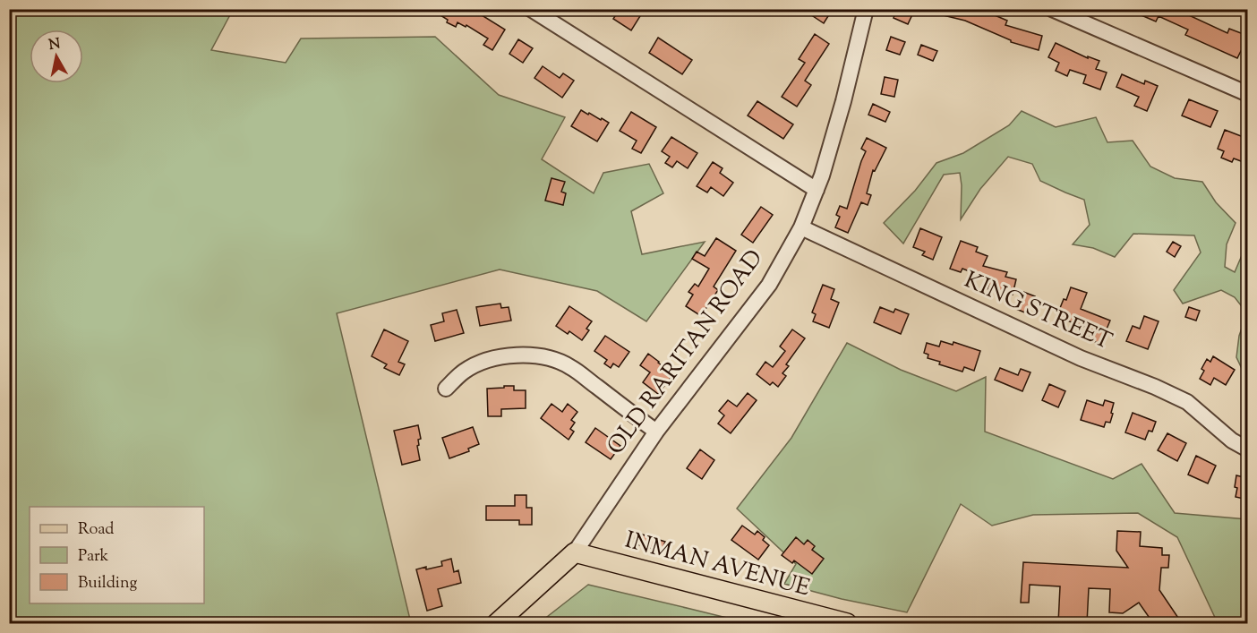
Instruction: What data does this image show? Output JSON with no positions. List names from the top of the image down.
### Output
{
  "streets": {
    "main road": ["OLD RARITAN ROAD", "INMAN AVENUE"],
    "street": ["KING STREET"]
  },
  "crossings": [
    ["KING STREET", "OLD RARITAN ROAD"],
    ["OLD RARITAN ROAD", "INMAN AVENUE"]
  ],
  "legend": ["Road", "Park", "Building"],
  "north": "top"
}
